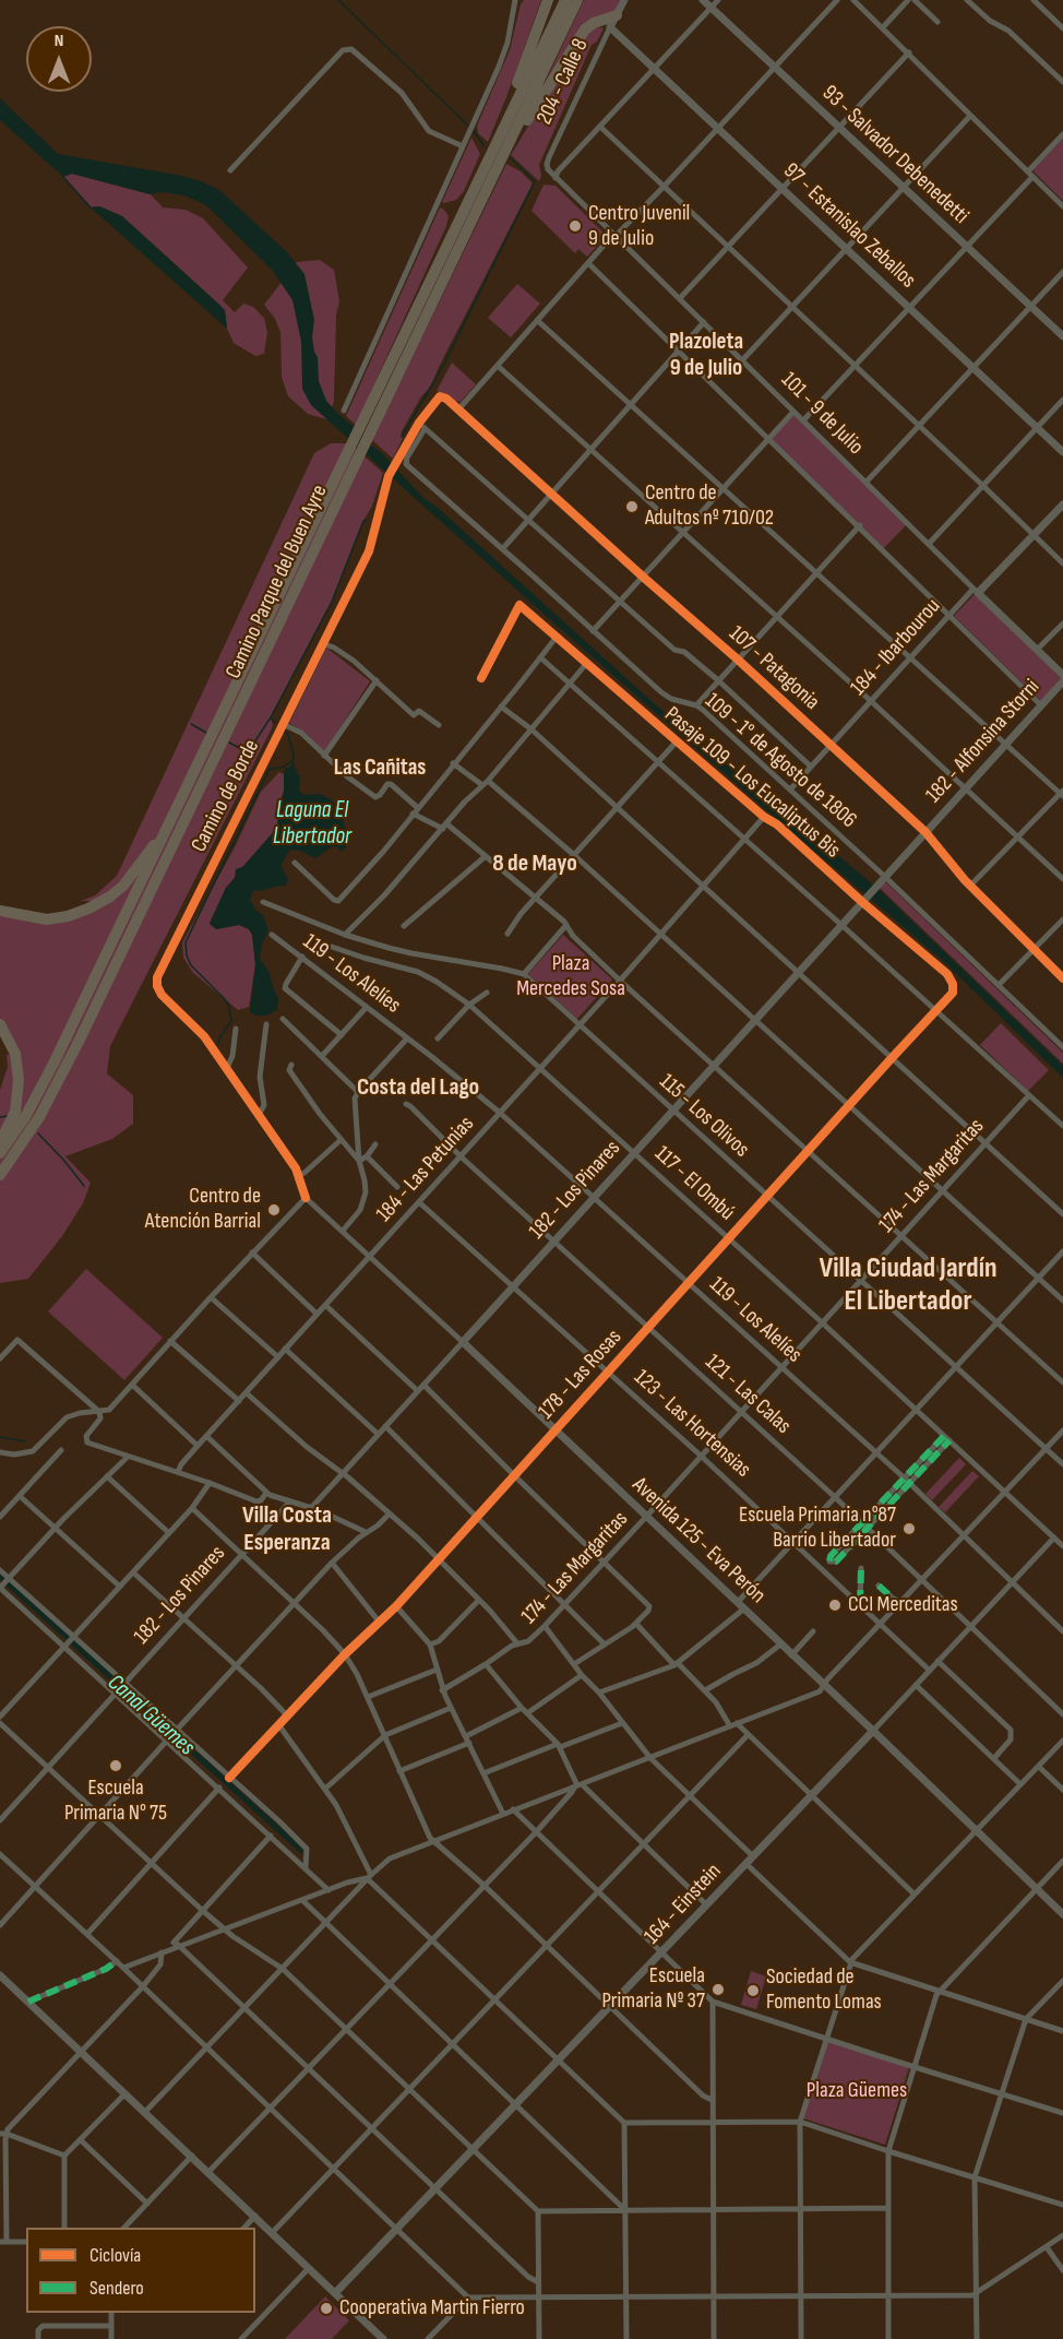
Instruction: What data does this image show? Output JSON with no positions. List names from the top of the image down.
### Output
{
  "streets": {
    "highway": ["Camino Parque del Buen Ayre"],
    "street": [
      "204 - Calle 8",
      "93 - Salvador Debenedetti",
      "97 - Estanislao Zeballos",
      "101 - 9 de Julio",
      "184 - Ibarbourou",
      "107 - Patagonia",
      "182 - Alfonsina Storni",
      "109 - 1° de Agosto de 1806",
      "Pasaje 109 - Los Eucaliptus Bis",
      "Camino de Borde",
      "119 - Los Alelíes",
      "115 - Los Olivos",
      "184 - Las Petunias",
      "174 - Las Margaritas",
      "117 - El Ombú",
      "182 - Los Pinares",
      "178 - Las Rosas",
      "121 - Las Calas",
      "123 - Las Hortensias",
      "Avenida 125 - Eva Perón",
      "164 - Einstein"
    ]
  },
  "crossings": [
    ["204 - Calle 8", "97 - Estanislao Zeballos"],
    ["204 - Calle 8", "101 - 9 de Julio"],
    ["101 - 9 de Julio", "184 - Ibarbourou"],
    ["101 - 9 de Julio", "182 - Alfonsina Storni"],
    ["184 - Ibarbourou", "107 - Patagonia"],
    ["184 - Ibarbourou", "109 - 1° de Agosto de 1806"],
    ["107 - Patagonia", "182 - Alfonsina Storni"],
    ["107 - Patagonia", "Camino de Borde"],
    ["182 - Alfonsina Storni", "109 - 1° de Agosto de 1806"],
    ["182 - Alfonsina Storni", "Pasaje 109 - Los Eucaliptus Bis"],
    ["182 - Alfonsina Storni", "182 - Los Pinares"],
    ["Pasaje 109 - Los Eucaliptus Bis", "184 - Las Petunias"],
    ["Pasaje 109 - Los Eucaliptus Bis", "182 - Los Pinares"],
    ["Pasaje 109 - Los Eucaliptus Bis", "178 - Las Rosas"],
    ["Camino de Borde", "Avenida 125 - Eva Perón"],
    ["119 - Los Alelíes", "184 - Las Petunias"],
    ["119 - Los Alelíes", "174 - Las Margaritas"],
    ["119 - Los Alelíes", "182 - Los Pinares"],
    ["119 - Los Alelíes", "178 - Las Rosas"],
    ["119 - Los Alelíes", "164 - Einstein"],
    ["115 - Los Olivos", "184 - Las Petunias"],
    ["115 - Los Olivos", "174 - Las Margaritas"],
    ["115 - Los Olivos", "182 - Los Pinares"],
    ["115 - Los Olivos", "178 - Las Rosas"],
    ["184 - Las Petunias", "117 - El Ombú"],
    ["184 - Las Petunias", "121 - Las Calas"],
    ["184 - Las Petunias", "123 - Las Hortensias"],
    ["184 - Las Petunias", "Avenida 125 - Eva Perón"],
    ["174 - Las Margaritas", "117 - El Ombú"],
    ["174 - Las Margaritas", "121 - Las Calas"],
    ["174 - Las Margaritas", "123 - Las Hortensias"],
    ["174 - Las Margaritas", "Avenida 125 - Eva Perón"],
    ["117 - El Ombú", "182 - Los Pinares"],
    ["117 - El Ombú", "178 - Las Rosas"],
    ["117 - El Ombú", "164 - Einstein"],
    ["182 - Los Pinares", "121 - Las Calas"],
    ["182 - Los Pinares", "123 - Las Hortensias"],
    ["182 - Los Pinares", "Avenida 125 - Eva Perón"],
    ["178 - Las Rosas", "121 - Las Calas"],
    ["178 - Las Rosas", "123 - Las Hortensias"],
    ["178 - Las Rosas", "Avenida 125 - Eva Perón"],
    ["121 - Las Calas", "164 - Einstein"],
    ["123 - Las Hortensias", "164 - Einstein"],
    ["Avenida 125 - Eva Perón", "164 - Einstein"]
  ],
  "districts": [
    "Plazoleta 9 de Julio",
    "Las Cañitas",
    "8 de Mayo",
    "Costa del Lago",
    "Villa Ciudad Jardín El Libertador",
    "Villa Costa Esperanza"
  ],
  "water": ["Laguna El Libertador", "Canal Güemes"],
  "parks": ["Plaza Mercedes Sosa", "Plaza Güemes"],
  "places": [
    "Centro Juvenil 9 de Julio",
    "Centro de Adultos nº 710/02",
    "Centro de Atención Barrial",
    "Escuela Primaria n°87 Barrio Libertador",
    "CCI Merceditas",
    "Escuela Primaria N° 75",
    "Escuela Primaria Nº 37",
    "Sociedad de Fomento Lomas",
    "Cooperativa Martin Fierro"
  ],
  "legend": ["Ciclovía", "Sendero"],
  "north": "top"
}
